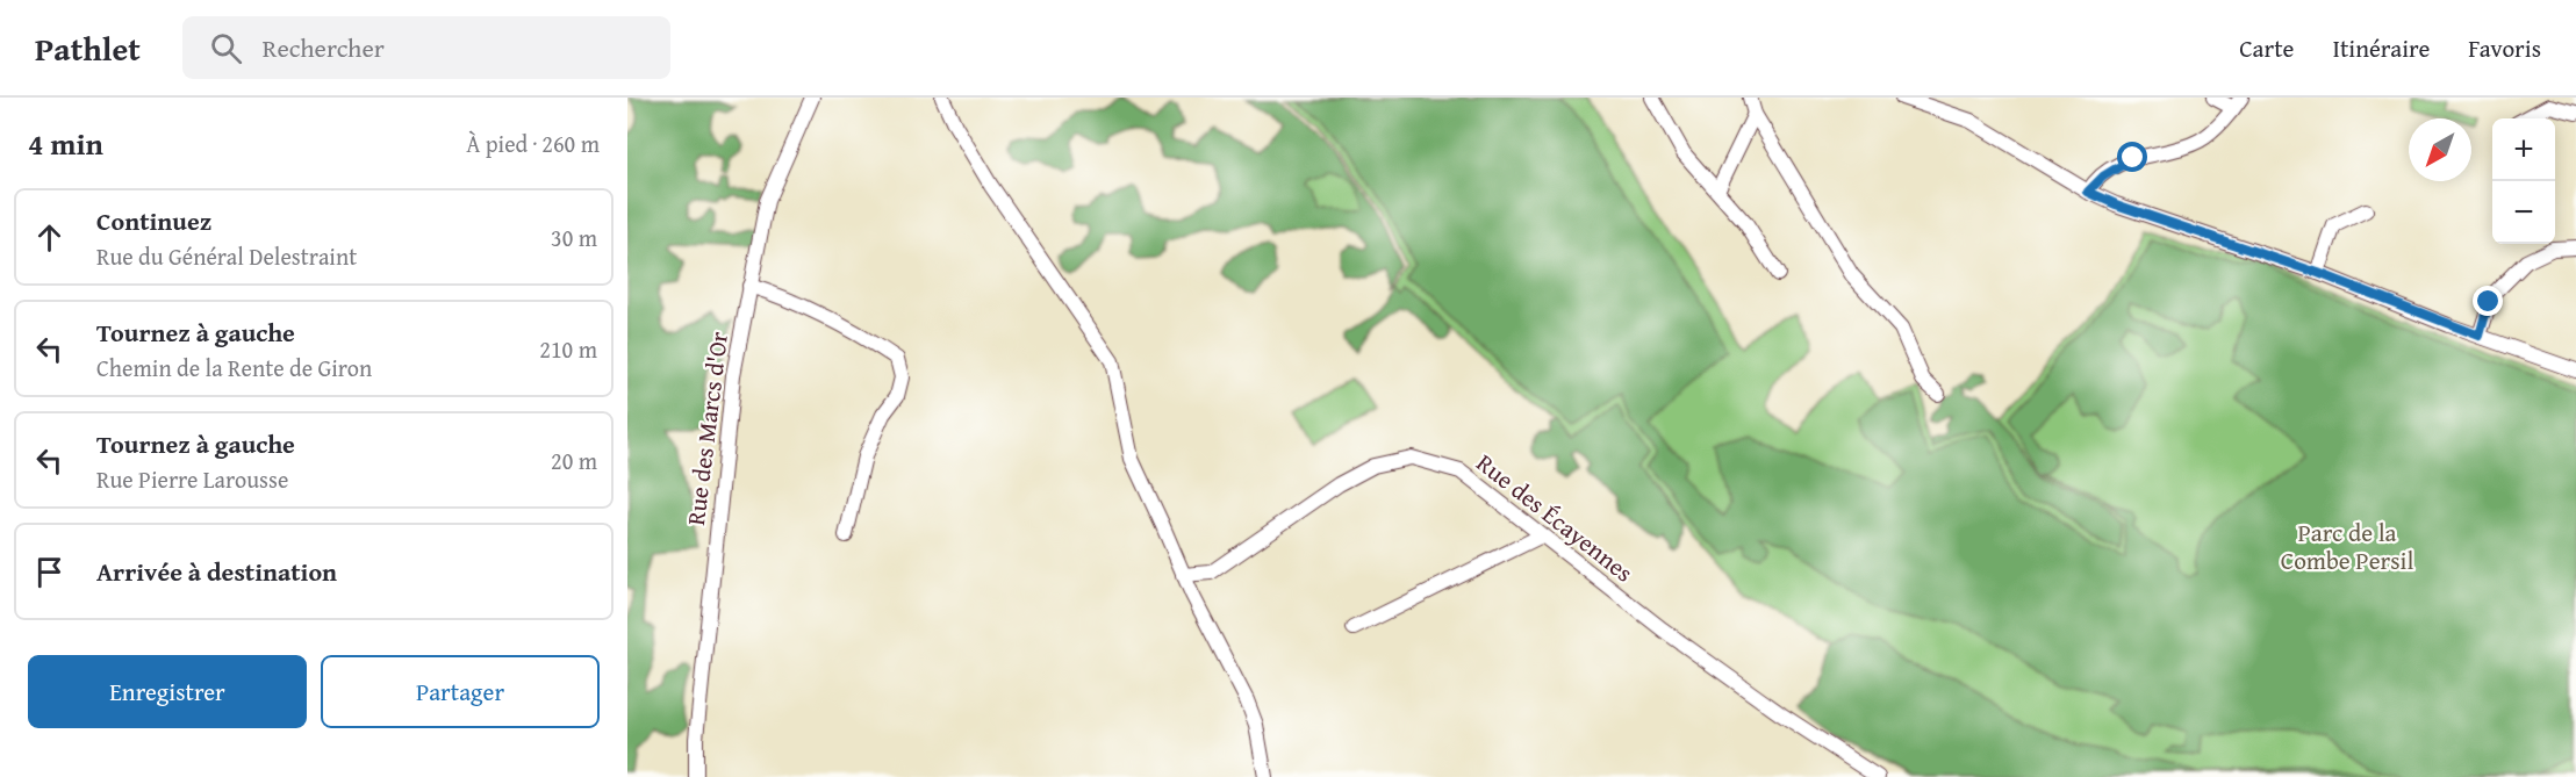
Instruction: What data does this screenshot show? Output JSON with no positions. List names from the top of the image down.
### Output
{
  "streets": {
    "street": ["Rue des Marcs d'Or", "Rue des Écayennes"]
  },
  "parks": ["Parc de la Combe Persil"],
  "north": "bottom left",
  "page": {
    "header": "Pathlet",
    "search": "Rechercher",
    "nav": ["Carte", "Itinéraire", "Favoris"],
    "heading": ["4 min", "À pied · 260 m"],
    "map_buttons": ["+", "−"],
    "list": [
      ["Continuez", "Rue du Général Delestraint", "30 m"],
      ["Tournez à gauche", "Chemin de la Rente de Giron", "210 m"],
      ["Tournez à gauche", "Rue Pierre Larousse", "20 m"],
      "Arrivée à destination"
    ],
    "buttons": ["Enregistrer", "Partager"]
  }
}
